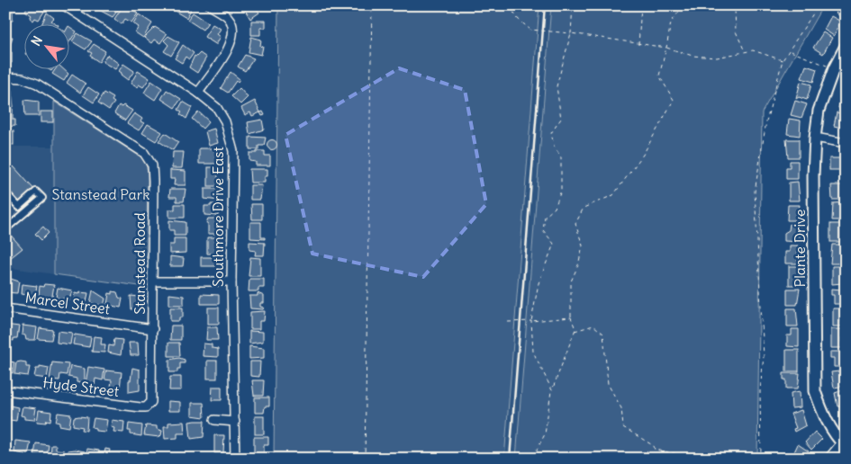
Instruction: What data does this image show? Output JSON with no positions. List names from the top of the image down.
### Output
{
  "streets": {
    "street": [
      "Southmore Drive East",
      "Plante Drive",
      "Stanstead Road",
      "Marcel Street",
      "Hyde Street"
    ]
  },
  "crossings": [
    ["Stanstead Road", "Marcel Street"],
    ["Stanstead Road", "Hyde Street"]
  ],
  "parks": ["Stanstead Park"],
  "north": "top left"
}
